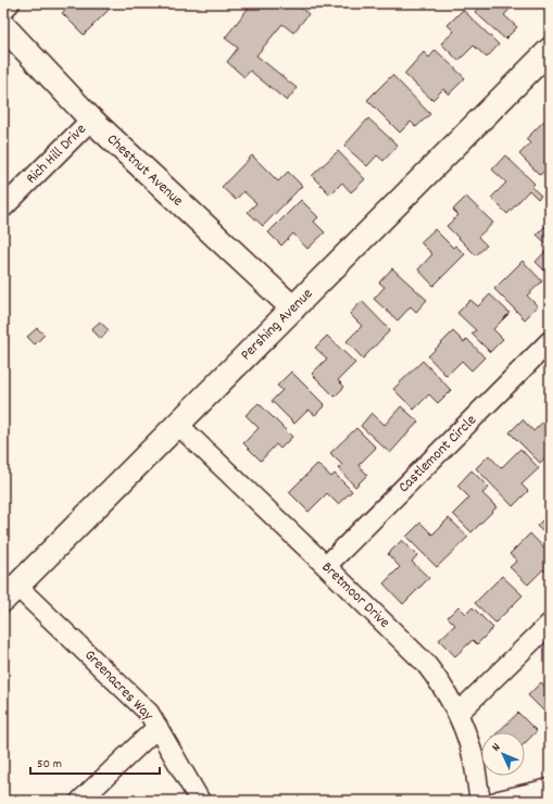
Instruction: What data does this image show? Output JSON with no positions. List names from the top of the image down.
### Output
{
  "streets": {
    "street": [
      "Rich Hill Drive",
      "Chestnut Avenue",
      "Pershing Avenue",
      "Castlemont Circle",
      "Bretmoor Drive",
      "Greenacres Way"
    ]
  },
  "crossings": [
    ["Rich Hill Drive", "Chestnut Avenue"],
    ["Chestnut Avenue", "Pershing Avenue"],
    ["Pershing Avenue", "Bretmoor Drive"],
    ["Pershing Avenue", "Greenacres Way"],
    ["Castlemont Circle", "Bretmoor Drive"]
  ],
  "scale_bar": "50 m",
  "north": "top left"
}
